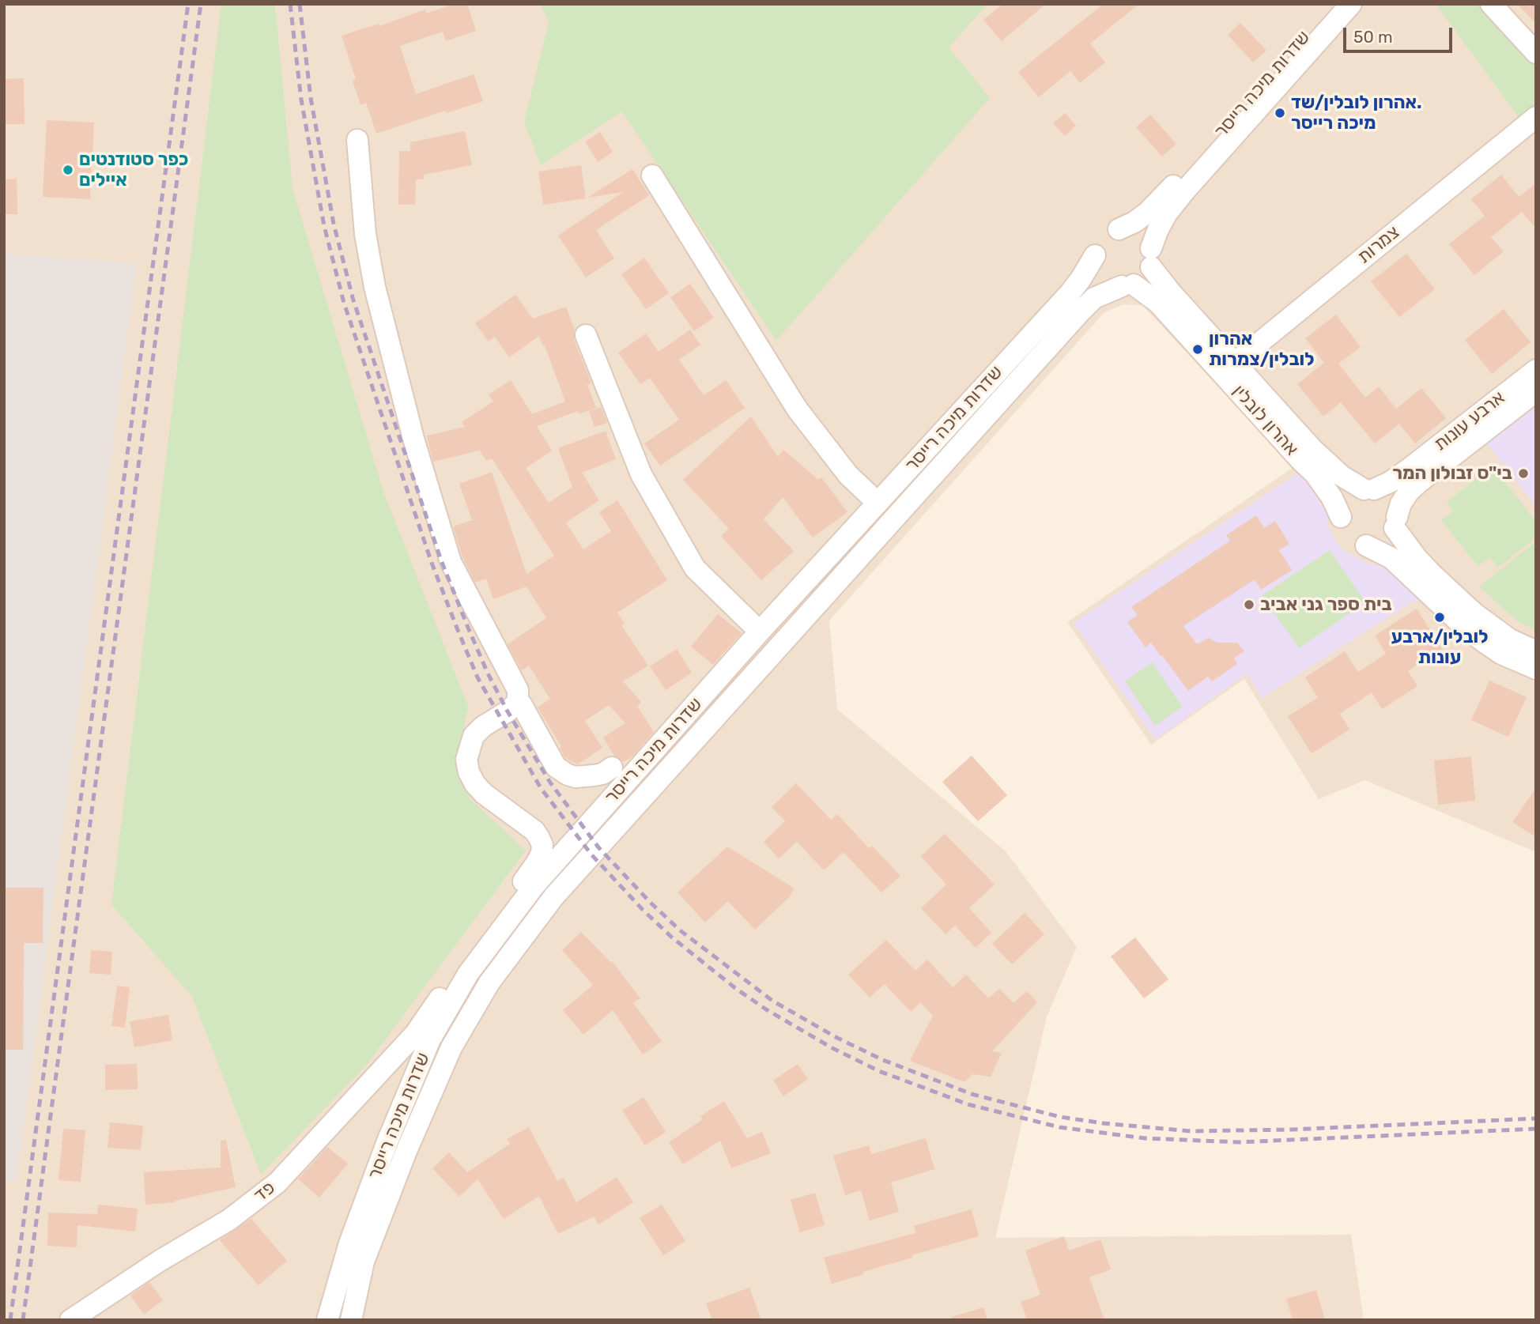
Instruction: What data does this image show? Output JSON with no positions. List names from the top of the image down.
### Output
{
  "streets": {
    "street": [
      "שדרות מיכה רייסר",
      "צמרות",
      "אהרון לובלין",
      "ארבע עונות",
      "פד"
    ]
  },
  "crossings": [
    ["שדרות מיכה רייסר", "אהרון לובלין"],
    ["שדרות מיכה רייסר", "פד"],
    ["צמרות", "אהרון לובלין"],
    ["אהרון לובלין", "ארבע עונות"]
  ],
  "places": [
    "אהרון לובלין/שד. מיכה רייסר",
    "כפר סטודנטים איילים",
    "אהרון לובלין/צמרות",
    "בי\"ס זבולון המר",
    "בית ספר גני אביב",
    "לובלין/ארבע עונות"
  ],
  "scale_bar": "50 m"
}
